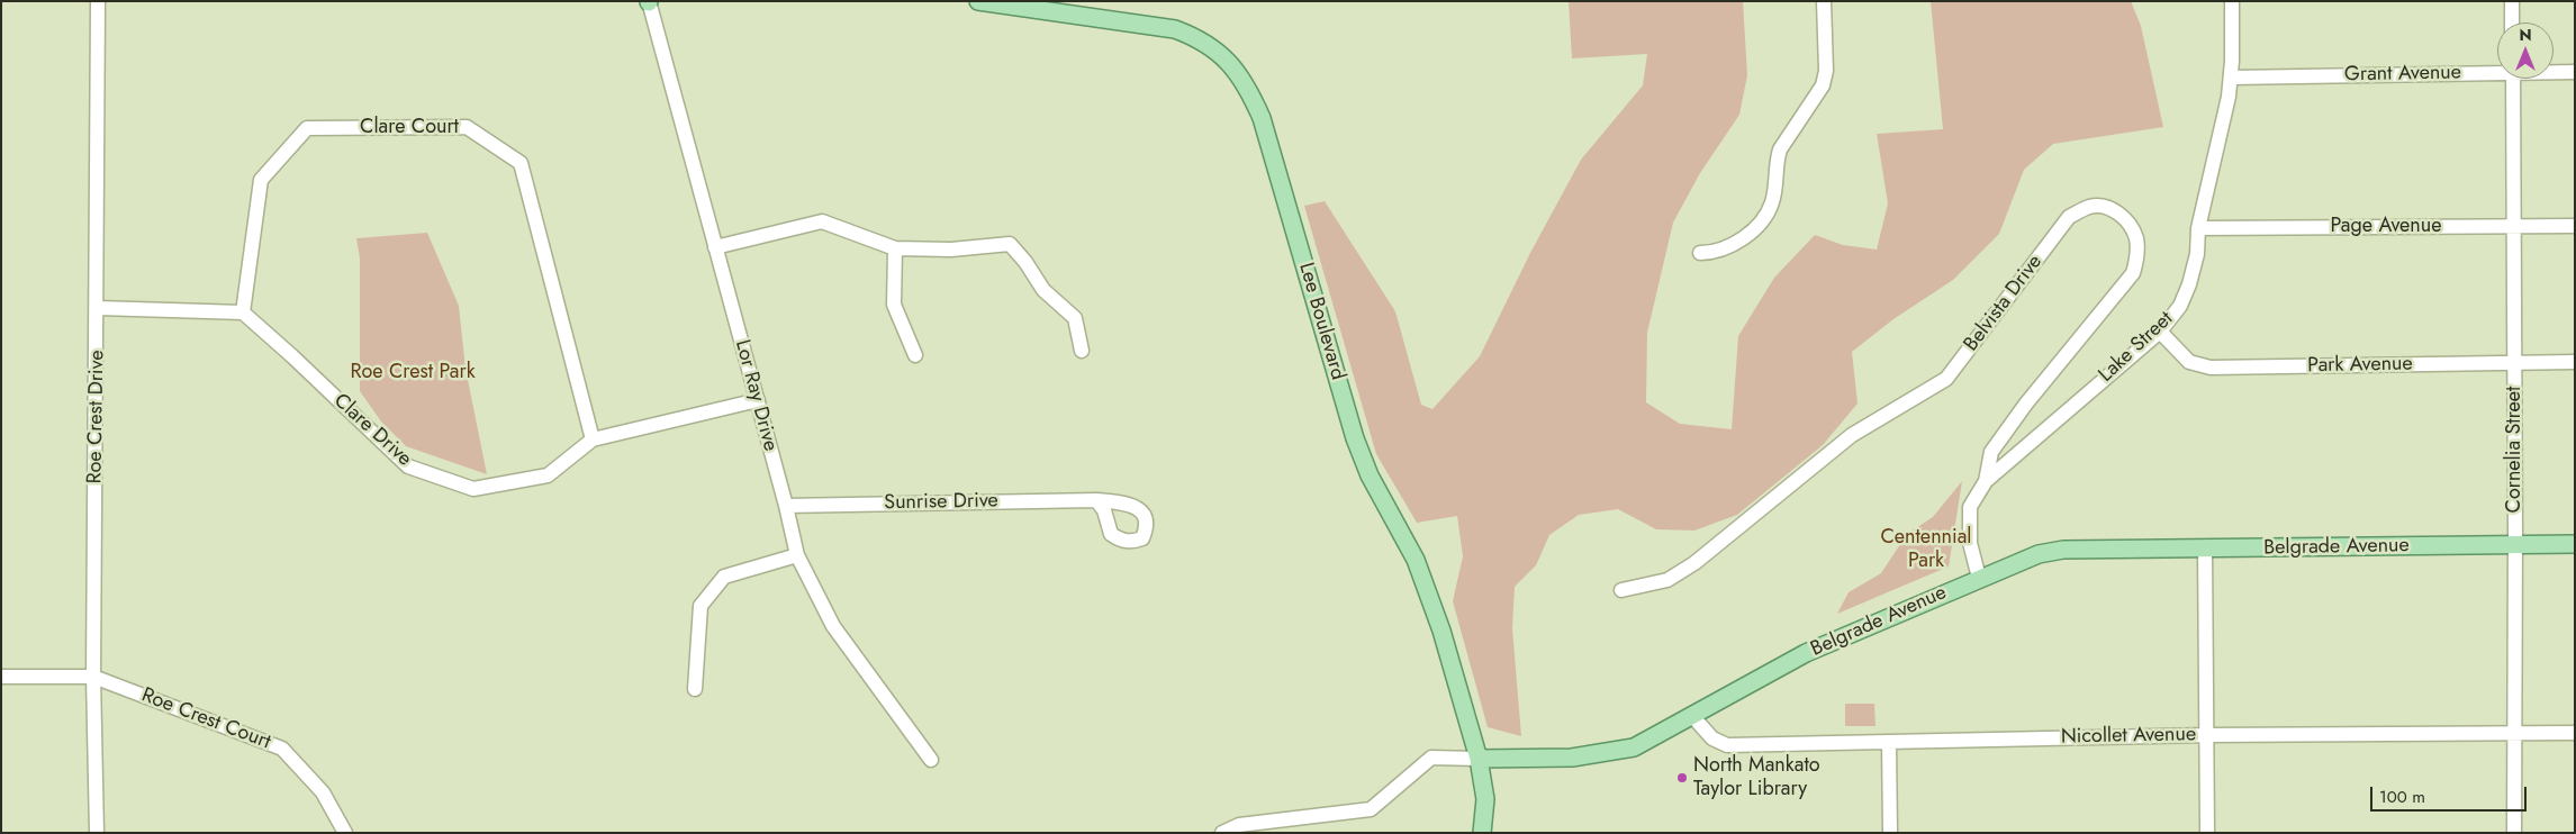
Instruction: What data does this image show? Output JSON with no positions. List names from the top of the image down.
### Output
{
  "streets": {
    "main road": ["Lee Boulevard", "Belgrade Avenue"],
    "street": [
      "Grant Avenue",
      "Clare Court",
      "Page Avenue",
      "Belvista Drive",
      "Lake Street",
      "Park Avenue",
      "Lor Ray Drive",
      "Roe Crest Drive",
      "Clare Drive",
      "Cornelia Street",
      "Sunrise Drive",
      "Roe Crest Court",
      "Nicollet Avenue"
    ]
  },
  "crossings": [
    ["Grant Avenue", "Lake Street"],
    ["Clare Court", "Clare Drive"],
    ["Page Avenue", "Lake Street"],
    ["Page Avenue", "Cornelia Street"],
    ["Belvista Drive", "Lake Street"],
    ["Lee Boulevard", "Belgrade Avenue"],
    ["Lake Street", "Park Avenue"],
    ["Lake Street", "Belgrade Avenue"],
    ["Park Avenue", "Cornelia Street"],
    ["Lor Ray Drive", "Clare Drive"],
    ["Lor Ray Drive", "Sunrise Drive"],
    ["Roe Crest Drive", "Roe Crest Court"],
    ["Cornelia Street", "Belgrade Avenue"],
    ["Cornelia Street", "Nicollet Avenue"],
    ["Belgrade Avenue", "Nicollet Avenue"]
  ],
  "parks": ["Roe Crest Park", "Centennial Park"],
  "places": ["North Mankato Taylor Library"],
  "scale_bar": "100 m",
  "north": "top"
}
